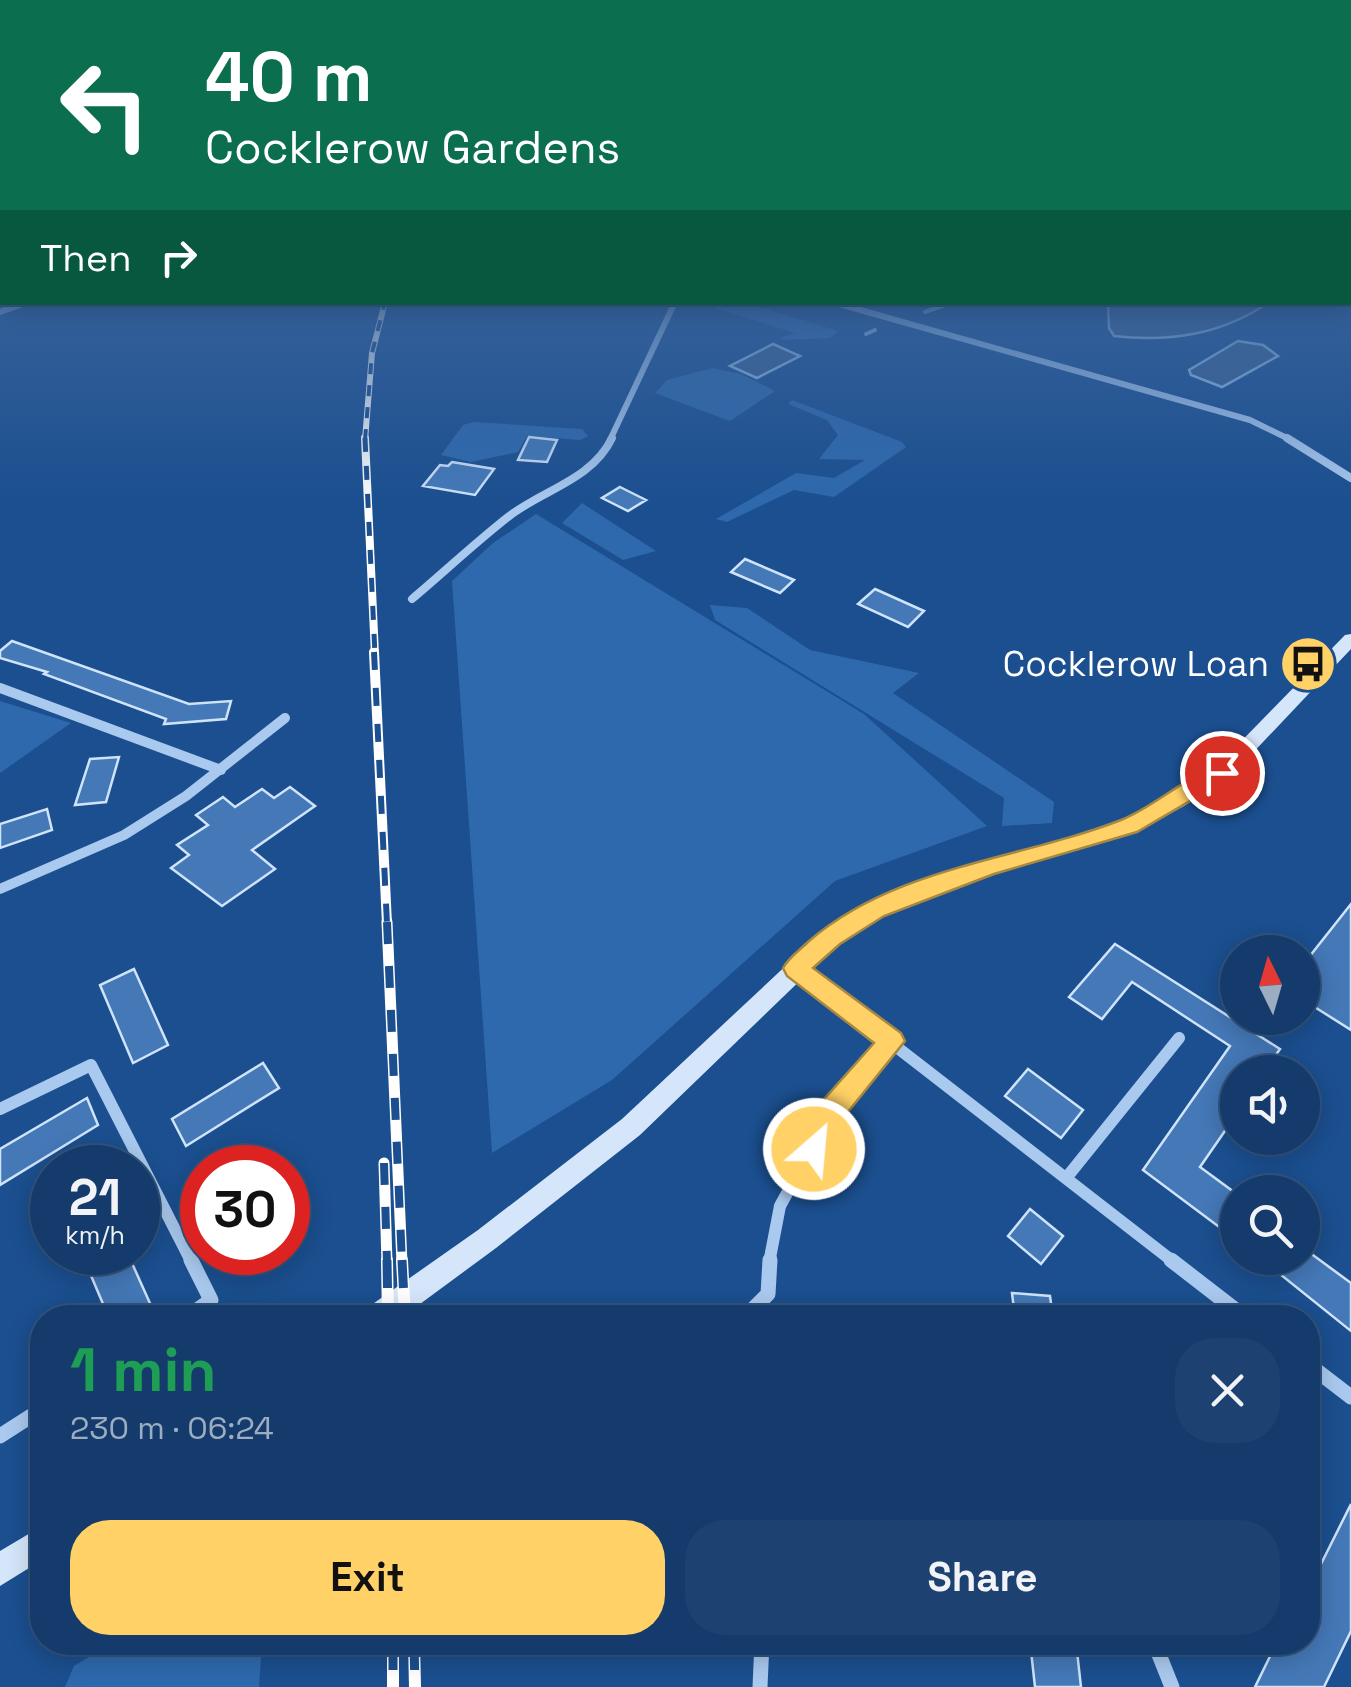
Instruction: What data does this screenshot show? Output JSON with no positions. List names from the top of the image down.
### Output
{
  "places": {
    "bus stop": ["Cocklerow Loan"]
  },
  "north": "top",
  "page": {
    "turn": ["40 m", "Cocklerow Gardens"],
    "then": "Then",
    "speed": "21 km/h",
    "limit": "30",
    "heading": ["1 min", "230 m · 06:24"],
    "buttons": ["Exit", "Share"]
  }
}
